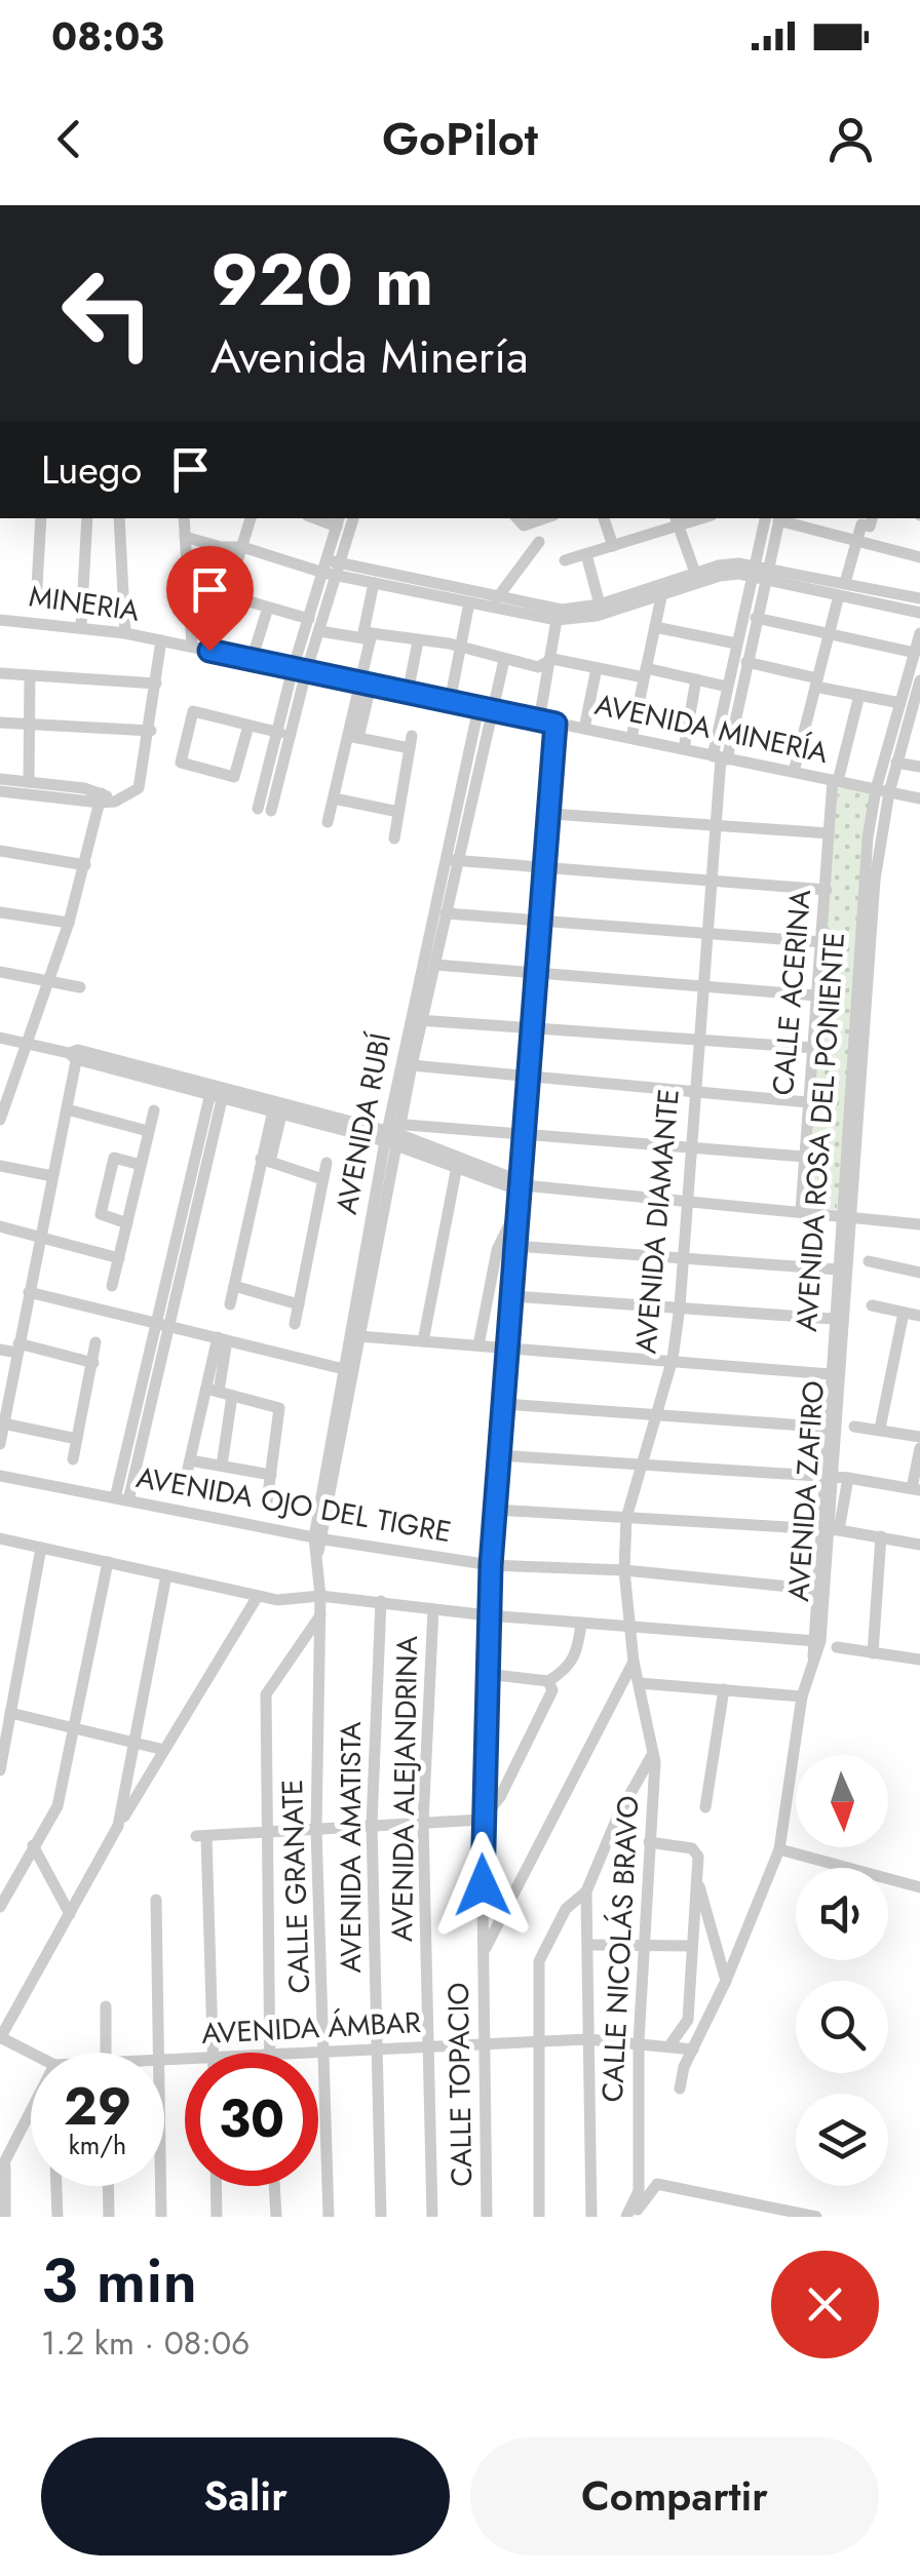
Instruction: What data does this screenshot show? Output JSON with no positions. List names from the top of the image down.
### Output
{
  "streets": {
    "street": [
      "MINERIA",
      "AVENIDA MINERÍA",
      "CALLE ACERINA",
      "AVENIDA RUBÍ",
      "AVENIDA ROSA DEL PONIENTE",
      "AVENIDA DIAMANTE",
      "AVENIDA ZAFIRO",
      "AVENIDA OJO DEL TIGRE",
      "AVENIDA ALEJANDRINA",
      "AVENIDA AMATISTA",
      "CALLE GRANATE",
      "CALLE NICOLÁS BRAVO",
      "AVENIDA ÁMBAR",
      "CALLE TOPACIO"
    ]
  },
  "crossings": [
    ["MINERIA", "AVENIDA MINERÍA"],
    ["AVENIDA MINERÍA", "CALLE ACERINA"],
    ["AVENIDA MINERÍA", "AVENIDA RUBÍ"],
    ["AVENIDA MINERÍA", "AVENIDA DIAMANTE"],
    ["AVENIDA MINERÍA", "AVENIDA ZAFIRO"],
    ["AVENIDA MINERÍA", "CALLE TOPACIO"],
    ["AVENIDA RUBÍ", "AVENIDA OJO DEL TIGRE"],
    ["AVENIDA RUBÍ", "CALLE GRANATE"],
    ["AVENIDA ROSA DEL PONIENTE", "AVENIDA ZAFIRO"],
    ["AVENIDA DIAMANTE", "AVENIDA OJO DEL TIGRE"],
    ["AVENIDA DIAMANTE", "CALLE NICOLÁS BRAVO"],
    ["AVENIDA ZAFIRO", "AVENIDA OJO DEL TIGRE"],
    ["AVENIDA ZAFIRO", "AVENIDA ÁMBAR"],
    ["AVENIDA OJO DEL TIGRE", "CALLE TOPACIO"],
    ["AVENIDA ALEJANDRINA", "AVENIDA ÁMBAR"],
    ["AVENIDA AMATISTA", "AVENIDA ÁMBAR"],
    ["CALLE GRANATE", "AVENIDA ÁMBAR"],
    ["CALLE NICOLÁS BRAVO", "AVENIDA ÁMBAR"],
    ["AVENIDA ÁMBAR", "CALLE TOPACIO"]
  ],
  "north": "bottom",
  "page": {
    "status": "08:03",
    "header": "GoPilot",
    "turn": ["920 m", "Avenida Minería"],
    "then": "Luego",
    "speed": "29 km/h",
    "limit": "30",
    "heading": ["3 min", "1.2 km · 08:06"],
    "buttons": ["Salir", "Compartir"]
  }
}
